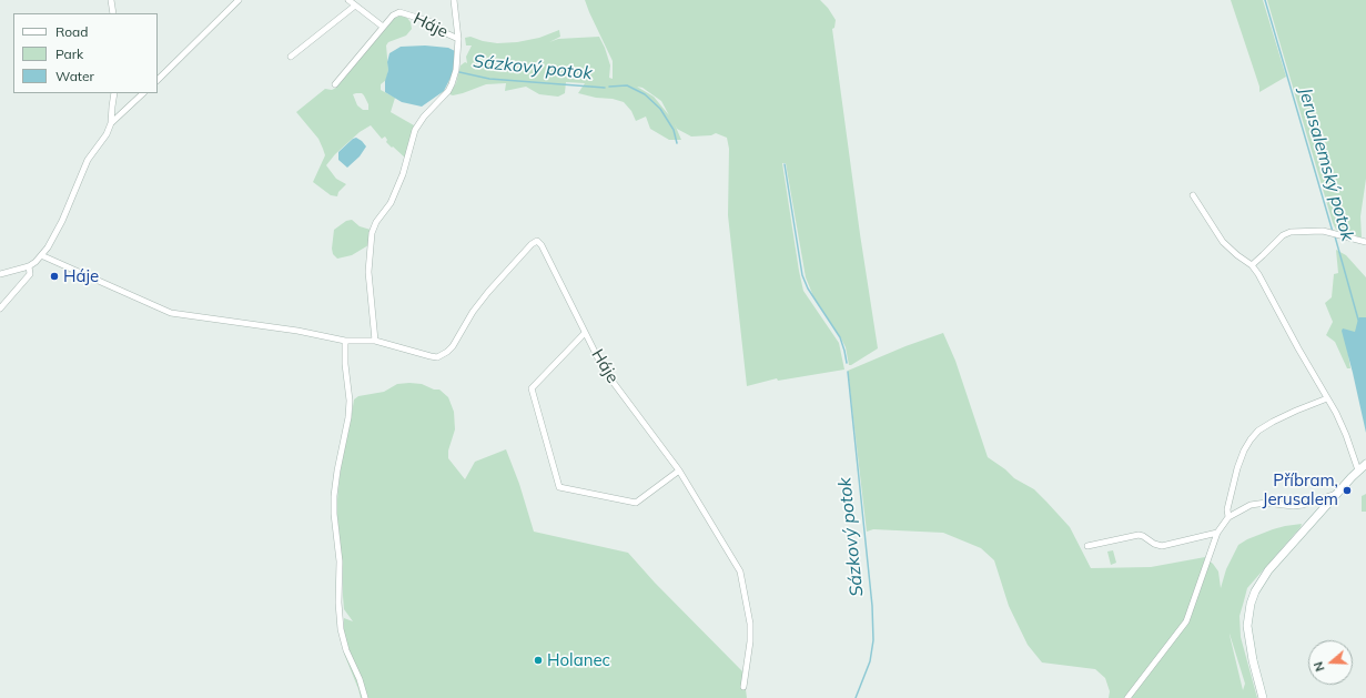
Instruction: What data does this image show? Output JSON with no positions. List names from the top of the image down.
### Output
{
  "streets": {
    "street": ["Háje"]
  },
  "water": ["Sázkový potok", "Jerusalemský potok"],
  "places": ["Háje", "Příbram, Jerusalem", "Holanec"],
  "legend": ["Road", "Park", "Water"],
  "north": "left"
}
